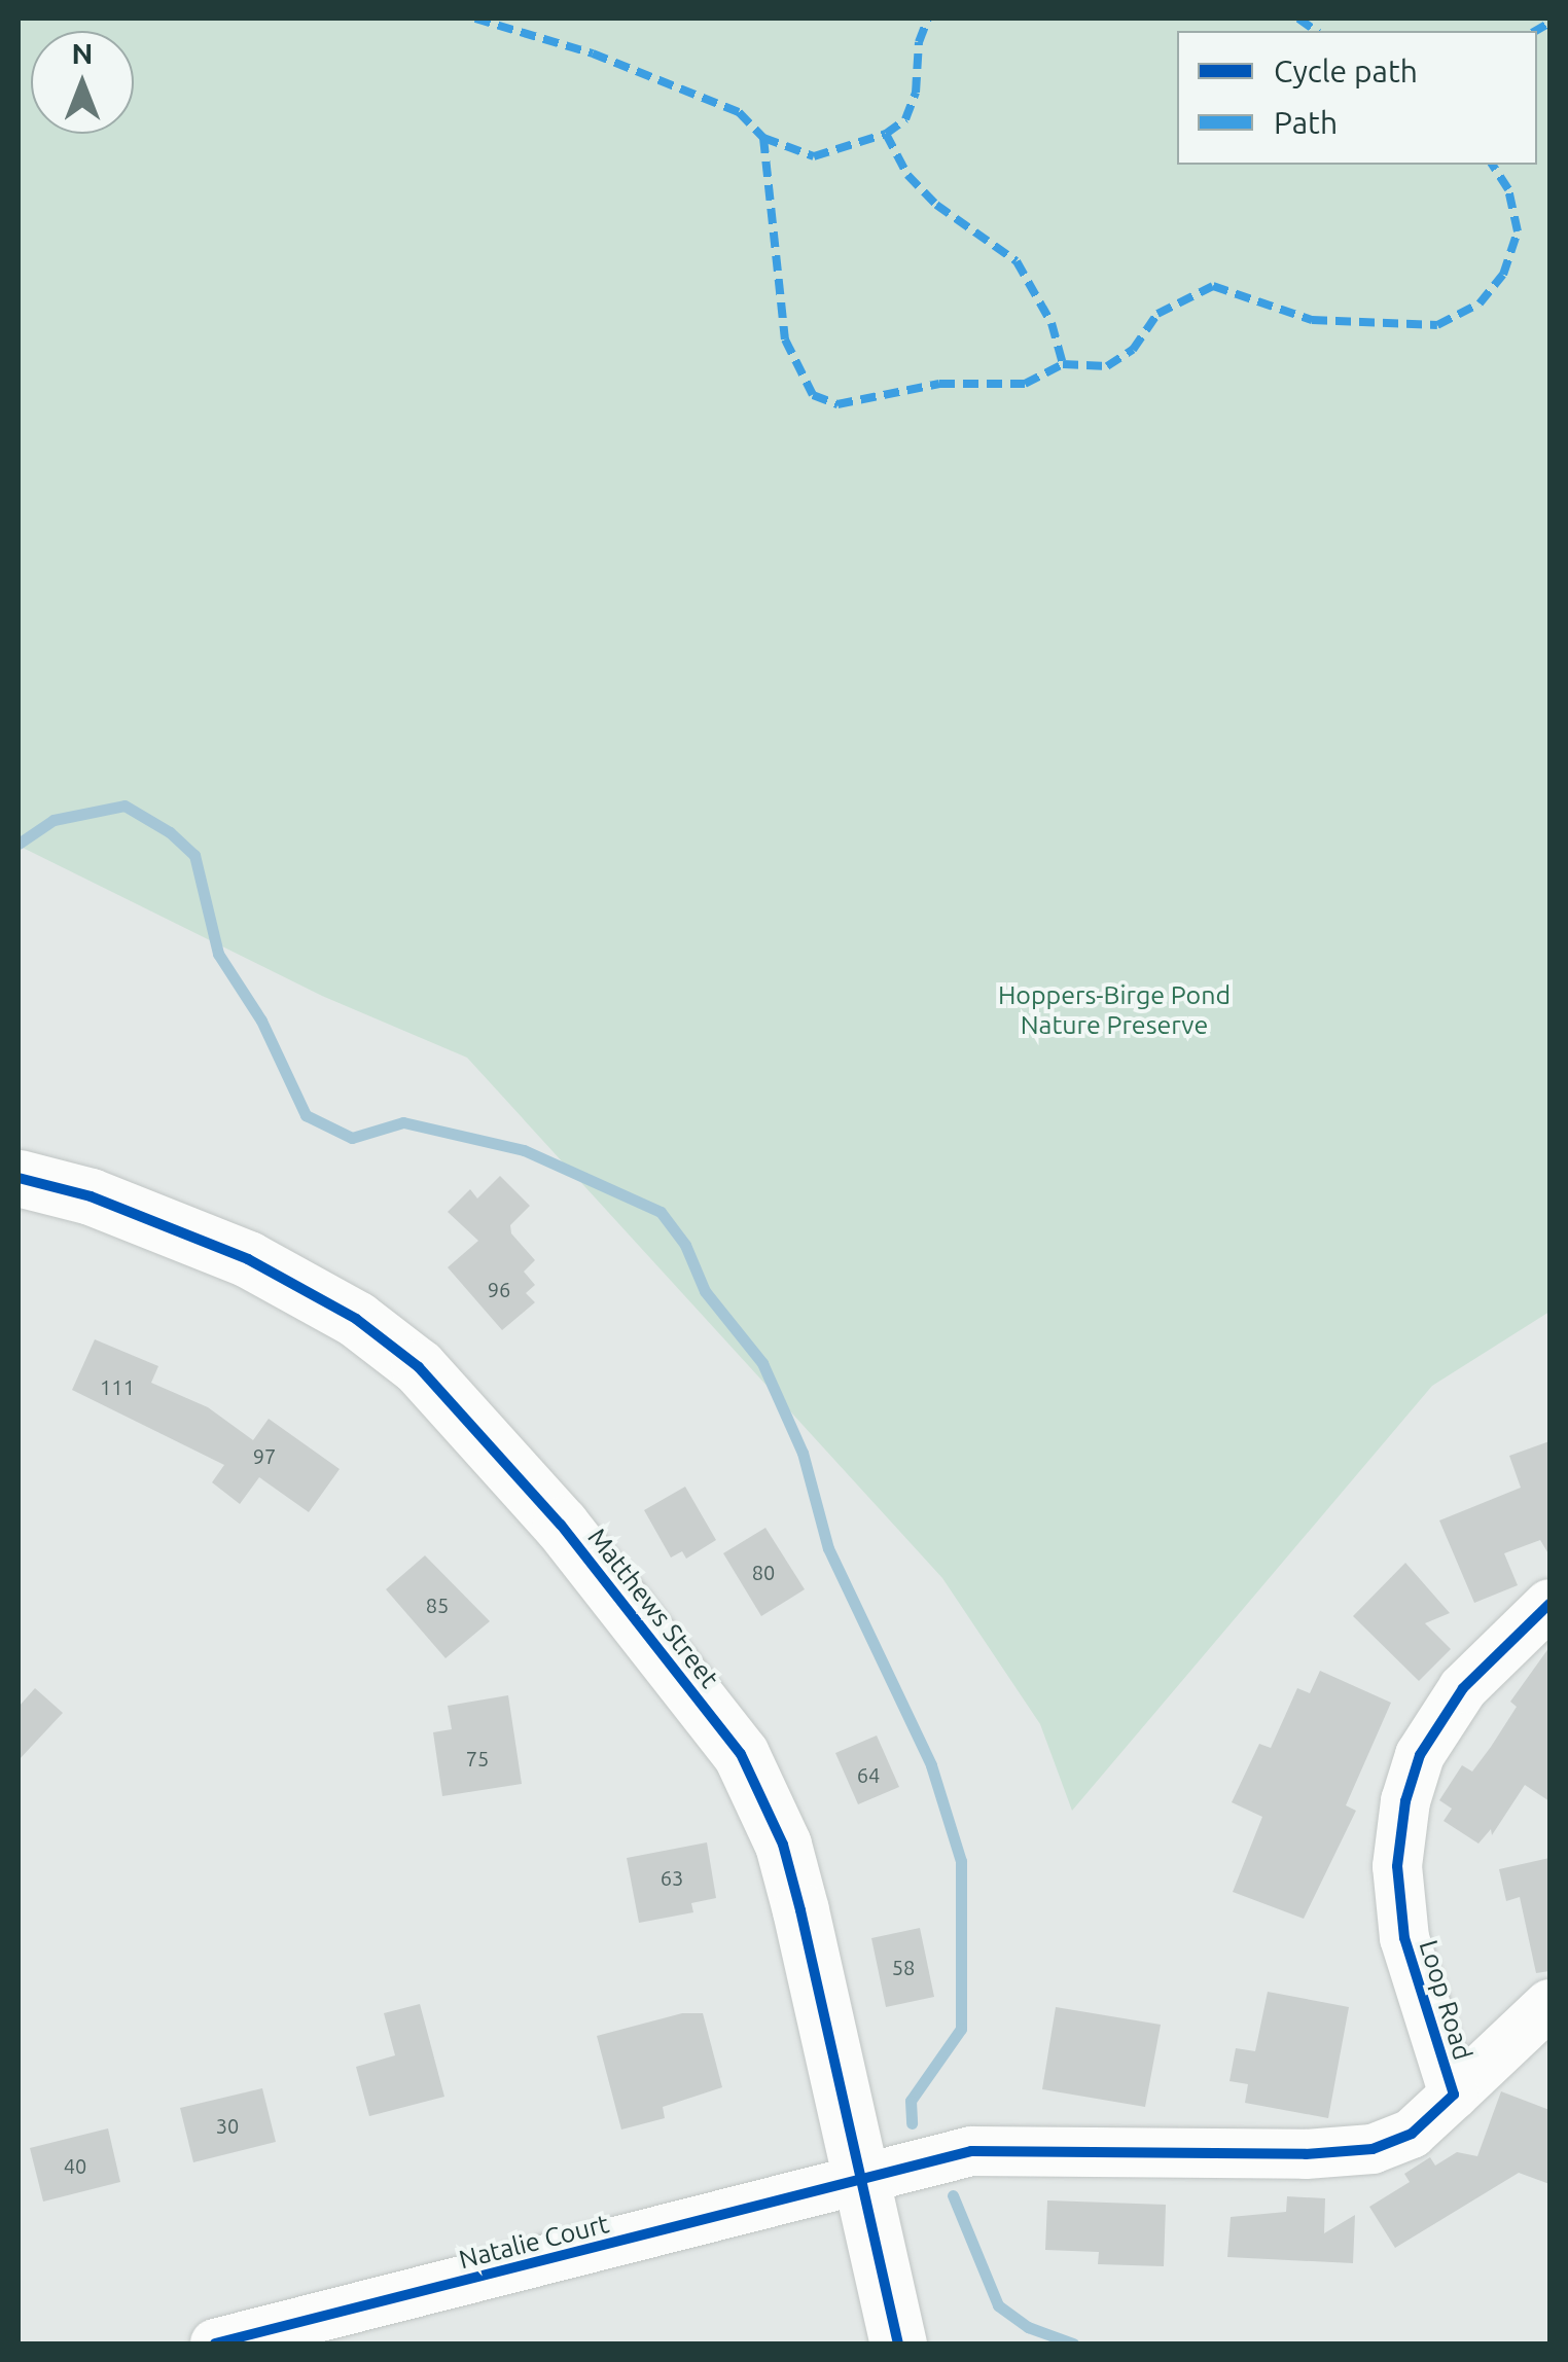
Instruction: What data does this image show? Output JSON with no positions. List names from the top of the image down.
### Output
{
  "streets": {
    "street": ["Matthews Street", "Loop Road", "Natalie Court"]
  },
  "crossings": [
    ["Matthews Street", "Loop Road"],
    ["Matthews Street", "Natalie Court"],
    ["Loop Road", "Natalie Court"]
  ],
  "parks": ["Hoppers-Birge Pond Nature Preserve"],
  "house_numbers": [
    "96",
    "111",
    "97",
    "80",
    "85",
    "75",
    "64",
    "63",
    "58",
    "30",
    "40"
  ],
  "legend": ["Cycle path", "Path"],
  "north": "top"
}
